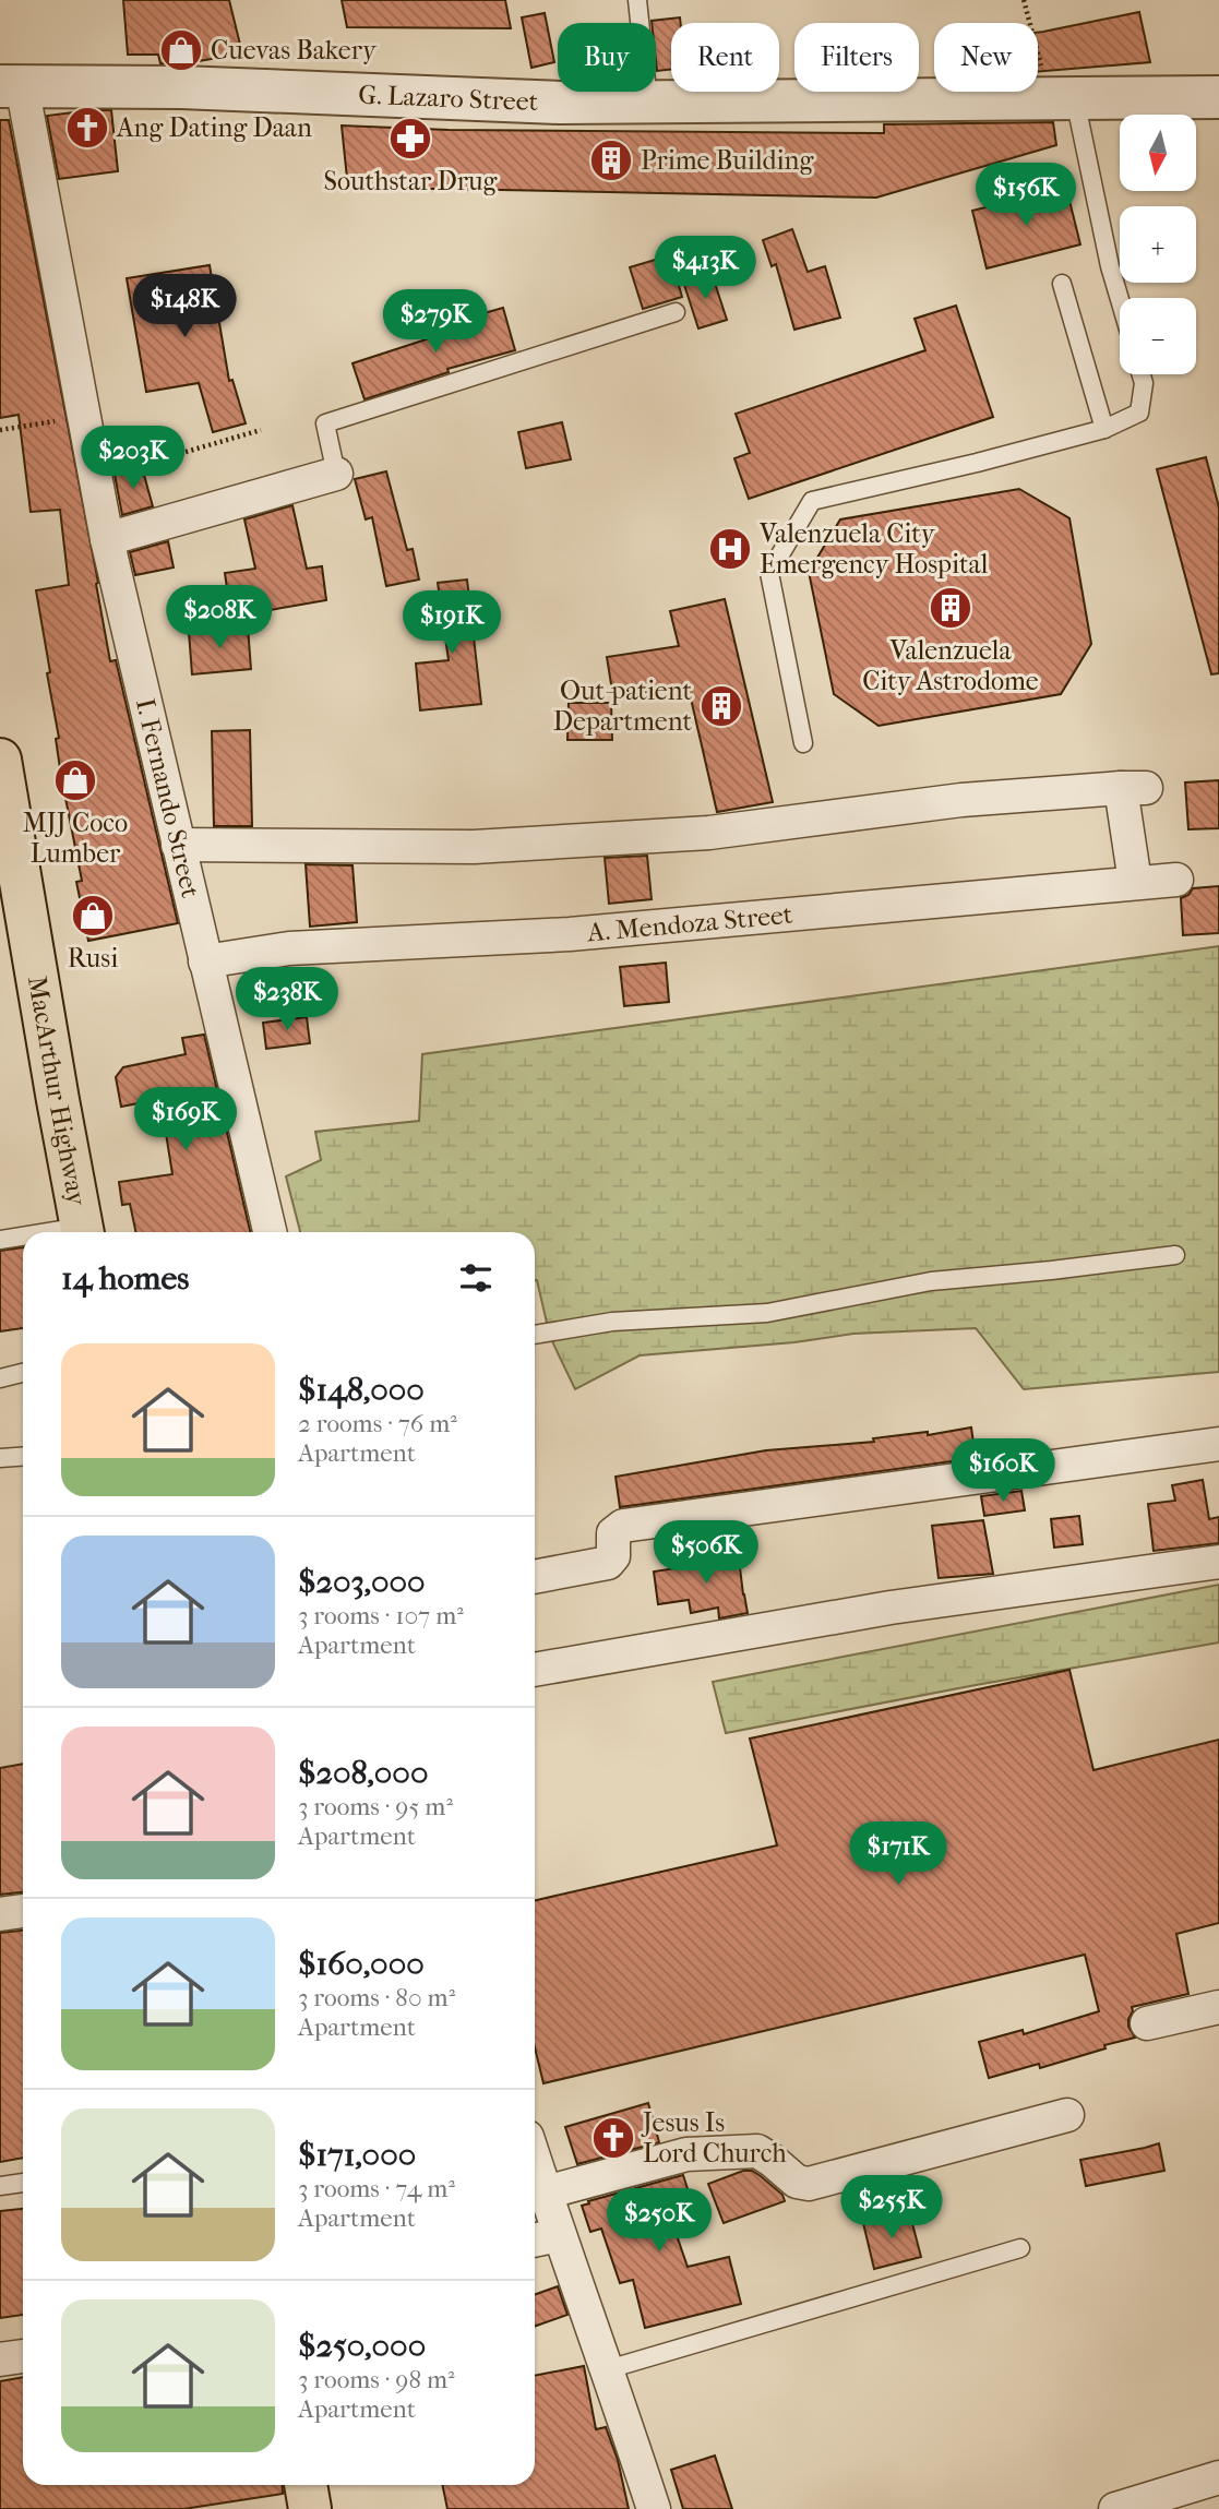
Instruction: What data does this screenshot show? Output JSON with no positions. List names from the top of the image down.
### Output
{
  "streets": {
    "highway": ["MacArthur Highway"],
    "street": ["G. Lazaro Street", "I. Fernando Street", "A. Mendoza Street"]
  },
  "crossings": [
    ["G. Lazaro Street", "I. Fernando Street"],
    ["I. Fernando Street", "A. Mendoza Street"]
  ],
  "places": {
    "shop": ["Cuevas Bakery", "MJJ Coco Lumber", "Rusi"],
    "church": ["Ang Dating Daan", "Jesus Is Lord Church"],
    "pharmacy": ["Southstar Drug"],
    "building": ["Prime Building", "Valenzuela City Astrodome", "Out-patient Department"],
    "hospital": ["Valenzuela City Emergency Hospital"]
  },
  "north": "bottom",
  "page": {
    "chip": [
      "Buy",
      "Rent",
      "Filters",
      "New"
    ],
    "map_buttons": ["+", "−"],
    "price": [
      "$156K",
      "$413K",
      "$148K",
      "$279K",
      "$203K",
      "$208K",
      "$191K",
      "$238K",
      "$169K",
      "$160K",
      "$506K",
      "$171K",
      "$255K",
      "$250K"
    ],
    "heading": "14 homes",
    "list": [
      {
        "name": "$148,000",
        "note": "2 rooms · 76 m² · Apartment"
      },
      {
        "name": "$203,000",
        "note": "3 rooms · 107 m² · Apartment"
      },
      {
        "name": "$208,000",
        "note": "3 rooms · 95 m² · Apartment"
      },
      {
        "name": "$160,000",
        "note": "3 rooms · 80 m² · Apartment"
      },
      {
        "name": "$171,000",
        "note": "3 rooms · 74 m² · Apartment"
      },
      {
        "name": "$250,000",
        "note": "3 rooms · 98 m² · Apartment"
      }
    ]
  }
}
